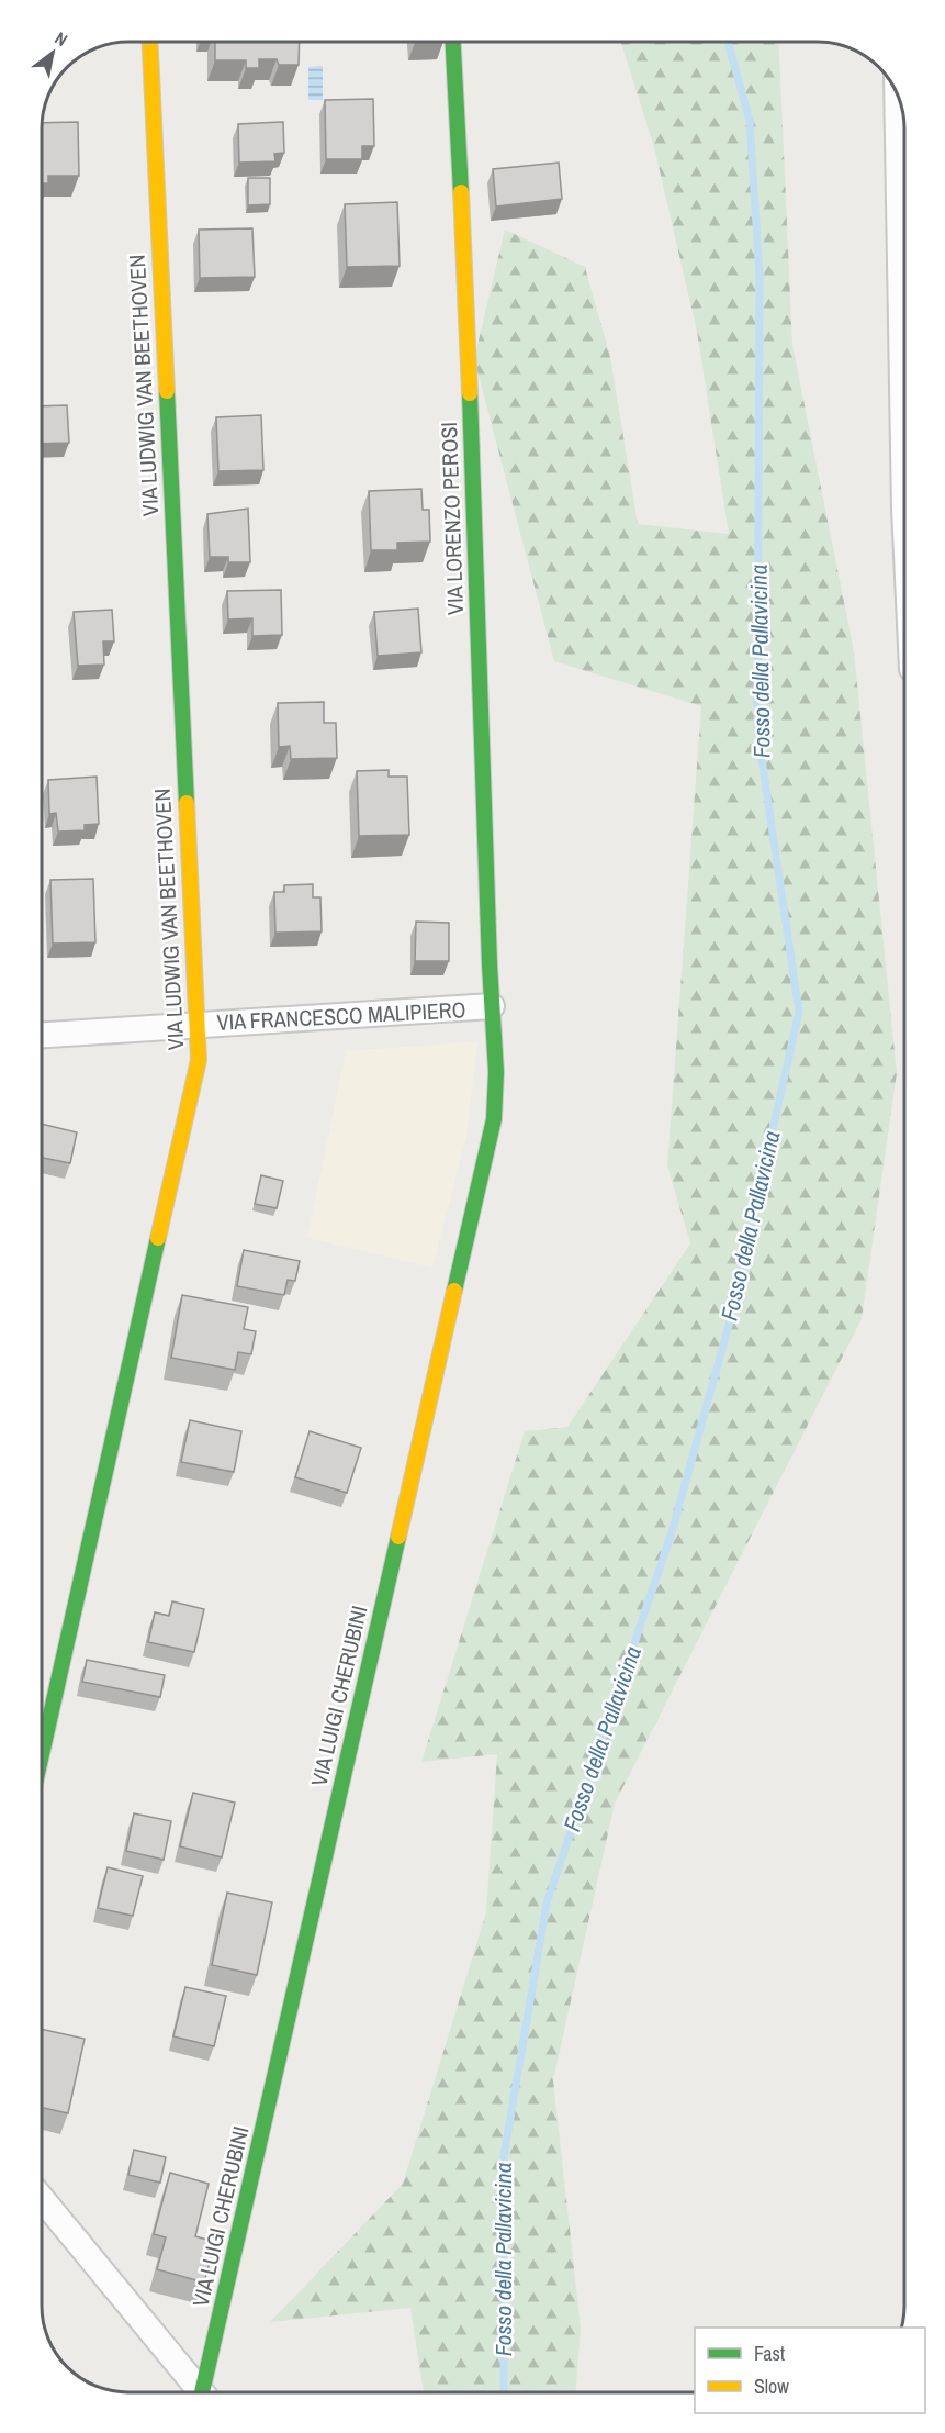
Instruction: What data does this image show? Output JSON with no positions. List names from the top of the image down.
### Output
{
  "streets": {
    "street": [
      "VIA LUDWIG VAN BEETHOVEN",
      "VIA LORENZO PEROSI",
      "VIA FRANCESCO MALIPIERO",
      "VIA LUIGI CHERUBINI"
    ]
  },
  "crossings": [
    ["VIA LUDWIG VAN BEETHOVEN", "VIA FRANCESCO MALIPIERO"],
    ["VIA LORENZO PEROSI", "VIA FRANCESCO MALIPIERO"],
    ["VIA LORENZO PEROSI", "VIA LUIGI CHERUBINI"],
    ["VIA FRANCESCO MALIPIERO", "VIA LUIGI CHERUBINI"]
  ],
  "water": ["Fosso della Pallavicina"],
  "legend": ["Fast", "Slow"],
  "north": "top right"
}
